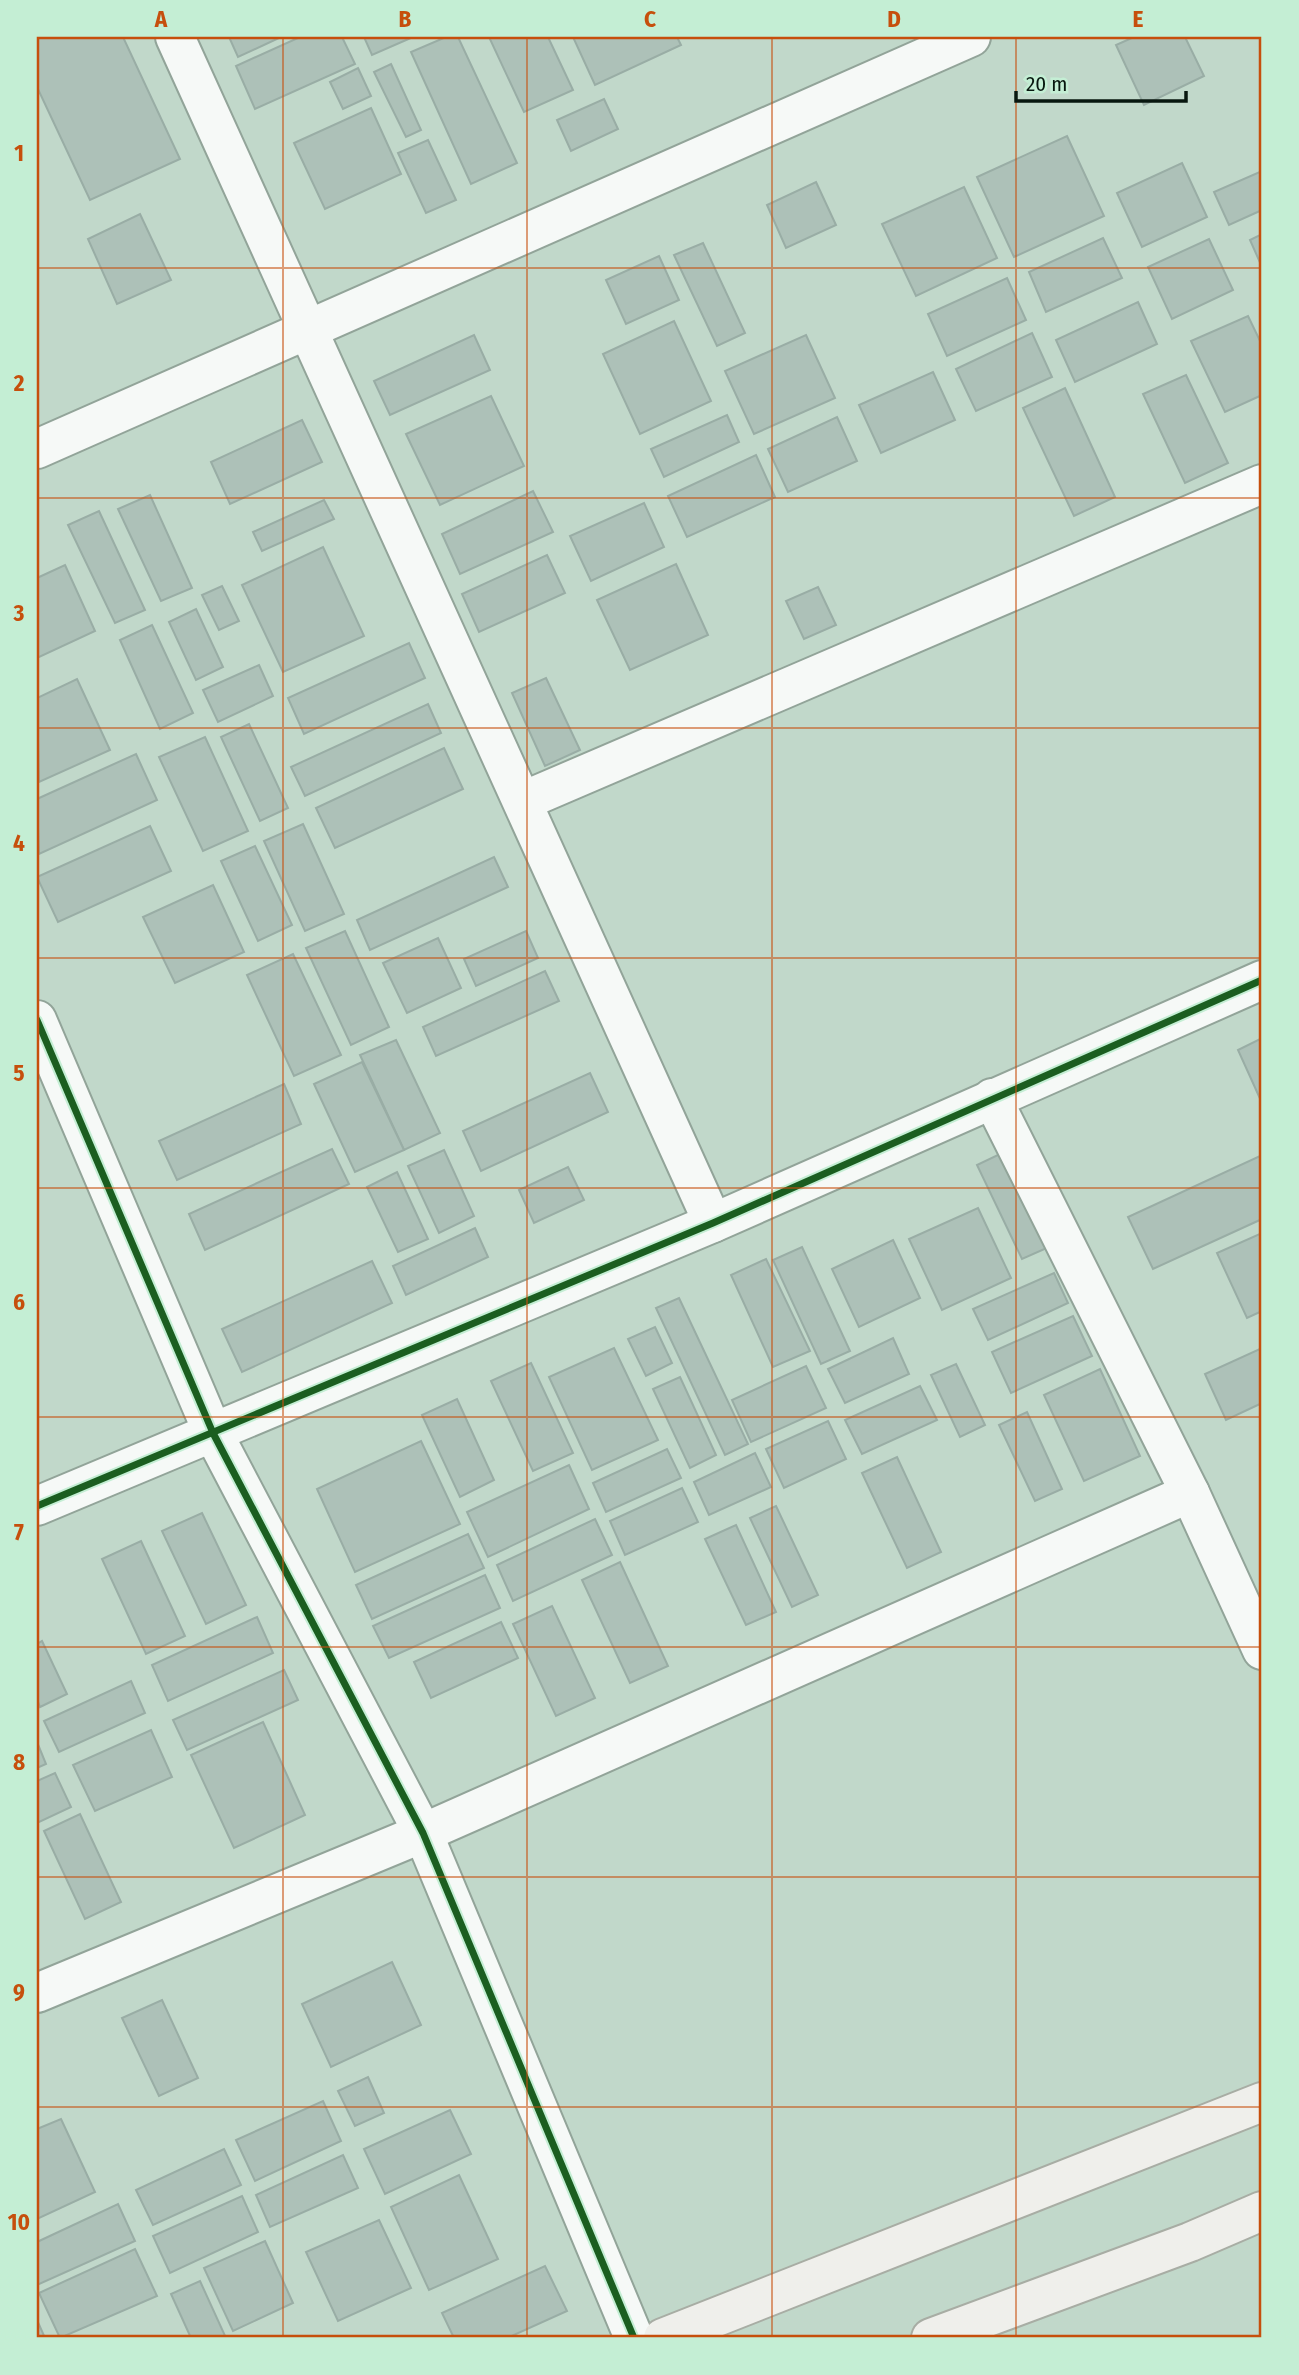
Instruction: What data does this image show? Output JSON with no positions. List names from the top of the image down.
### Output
{
  "scale_bar": "20 m",
  "grid": {
    "columns": [
      "A",
      "B",
      "C",
      "D",
      "E"
    ],
    "rows": [
      "1",
      "2",
      "3",
      "4",
      "5",
      "6",
      "7",
      "8",
      "9",
      "10"
    ]
  }
}
